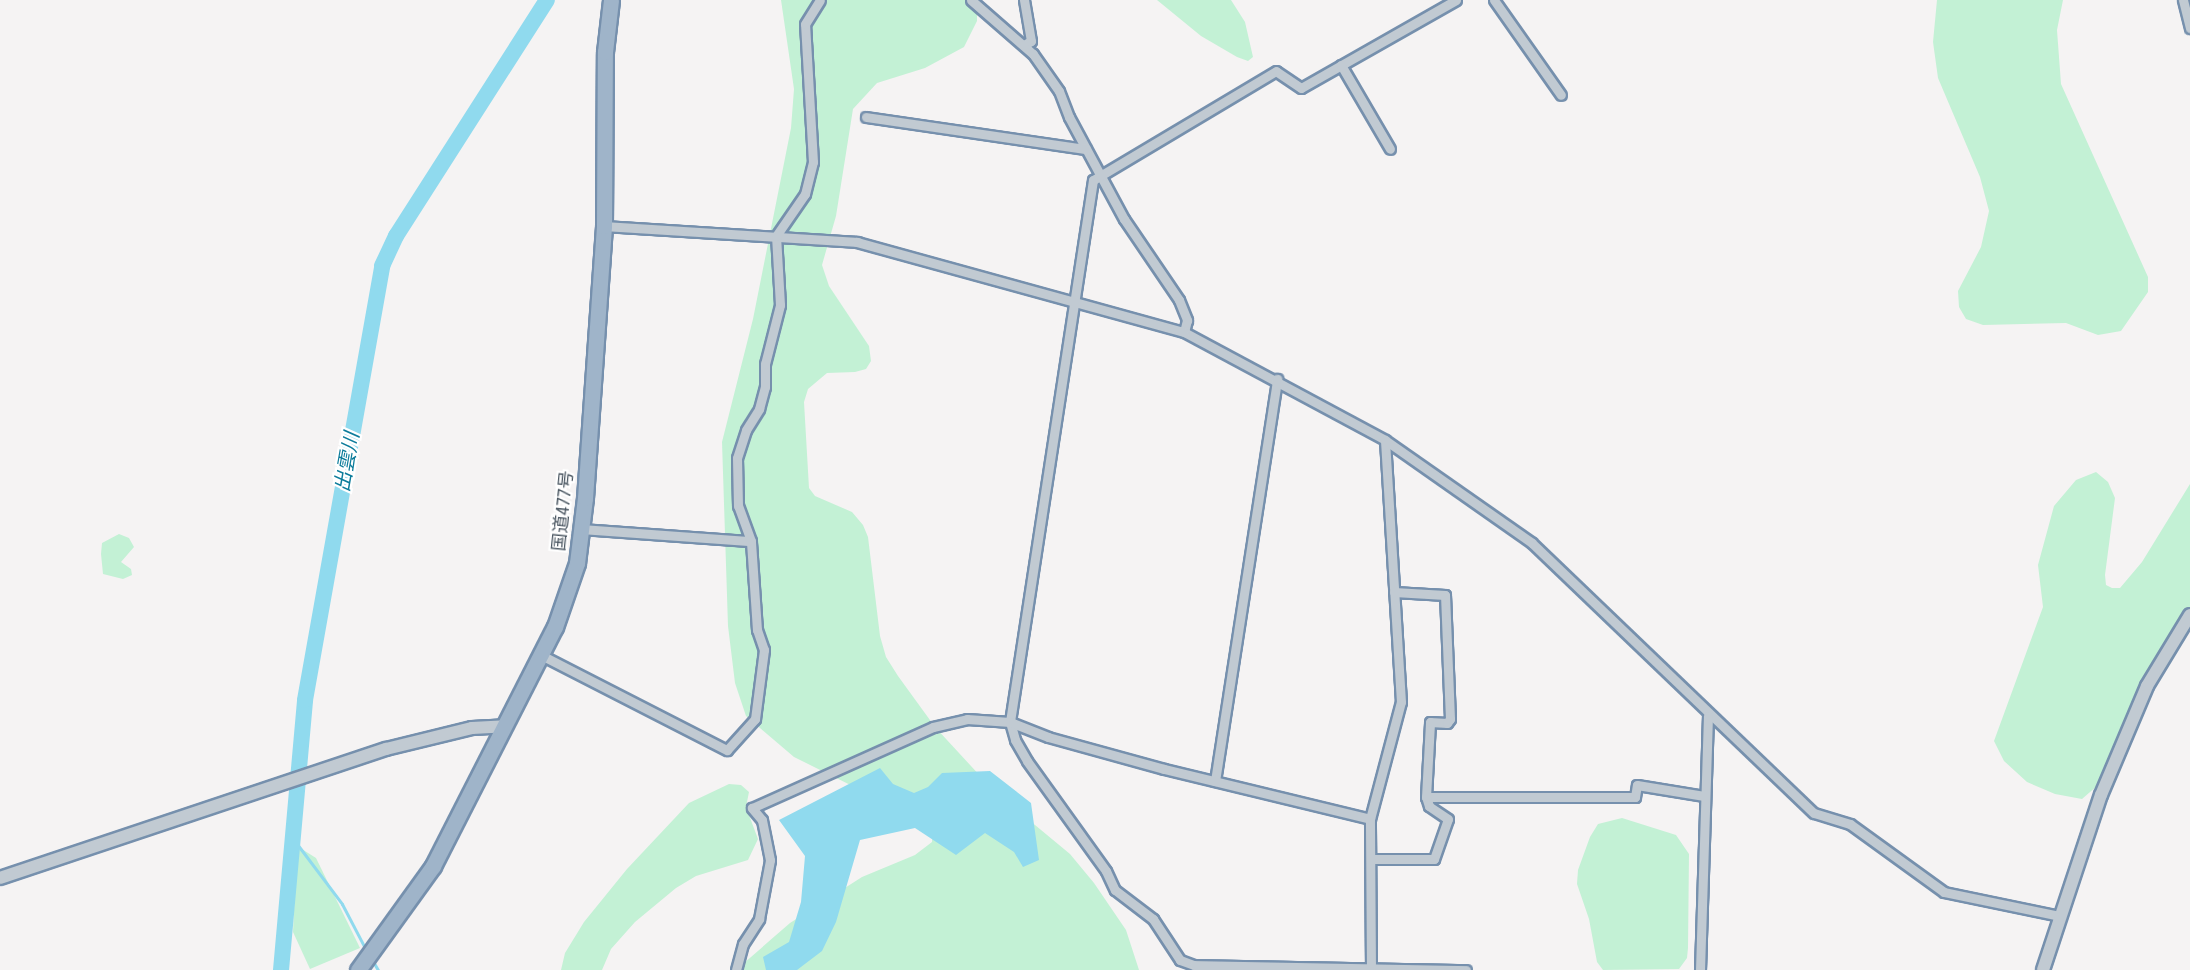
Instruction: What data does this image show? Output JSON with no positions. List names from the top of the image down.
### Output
{
  "streets": {
    "highway": ["国道477号"]
  },
  "water": ["出雲川"]
}
